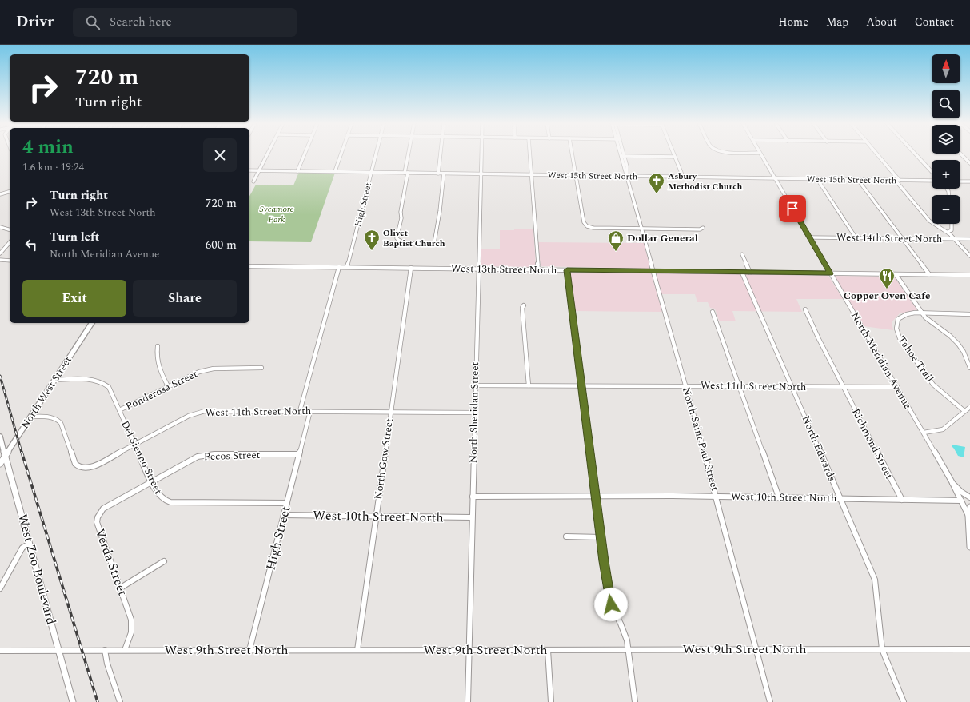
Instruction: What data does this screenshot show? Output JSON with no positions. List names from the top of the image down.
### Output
{
  "streets": {
    "main road": ["North West Street", "West Zoo Boulevard"],
    "street": [
      "West 15th Street North",
      "High Street",
      "West 14th Street North",
      "West 13th Street North",
      "Tahoe Trail",
      "North Meridian Avenue",
      "West 11th Street North",
      "Ponderosa Street",
      "North Sheridan Street",
      "North Saint Paul Street",
      "Richmond Street",
      "North Edwards",
      "Pecos Street",
      "Del Sienno Street",
      "North Gow Street",
      "West 10th Street North",
      "Verda Street",
      "West 9th Street North"
    ]
  },
  "crossings": [
    ["West 15th Street North", "High Street"],
    ["West 15th Street North", "North Meridian Avenue"],
    ["West 15th Street North", "North Sheridan Street"],
    ["West 15th Street North", "North Saint Paul Street"],
    ["High Street", "West 13th Street North"],
    ["High Street", "West 11th Street North"],
    ["High Street", "Pecos Street"],
    ["High Street", "Del Sienno Street"],
    ["High Street", "West 10th Street North"],
    ["High Street", "West 9th Street North"],
    ["West 14th Street North", "North Meridian Avenue"],
    ["West 13th Street North", "North Meridian Avenue"],
    ["West 13th Street North", "North Sheridan Street"],
    ["West 13th Street North", "North Saint Paul Street"],
    ["West 13th Street North", "North Edwards"],
    ["West 13th Street North", "North Gow Street"],
    ["North Meridian Avenue", "West 11th Street North"],
    ["North Meridian Avenue", "West 10th Street North"],
    ["West 11th Street North", "North West Street"],
    ["West 11th Street North", "North Sheridan Street"],
    ["West 11th Street North", "North Saint Paul Street"],
    ["West 11th Street North", "Richmond Street"],
    ["West 11th Street North", "North Edwards"],
    ["West 11th Street North", "Del Sienno Street"],
    ["West 11th Street North", "North Gow Street"],
    ["Ponderosa Street", "Del Sienno Street"],
    ["North West Street", "Del Sienno Street"],
    ["North West Street", "West Zoo Boulevard"],
    ["North Sheridan Street", "West 10th Street North"],
    ["North Sheridan Street", "West 9th Street North"],
    ["North Saint Paul Street", "West 10th Street North"],
    ["North Saint Paul Street", "West 9th Street North"],
    ["Richmond Street", "West 10th Street North"],
    ["North Edwards", "West 10th Street North"],
    ["North Edwards", "West 9th Street North"],
    ["Pecos Street", "Del Sienno Street"],
    ["Pecos Street", "Verda Street"],
    ["Del Sienno Street", "Verda Street"],
    ["North Gow Street", "West 10th Street North"],
    ["North Gow Street", "West 9th Street North"],
    ["Verda Street", "West 9th Street North"],
    ["West Zoo Boulevard", "West 9th Street North"]
  ],
  "parks": ["Sycamore Park"],
  "places": {
    "church": ["Asbury Methodist Church", "Olivet Baptist Church"],
    "shop": ["Dollar General"],
    "restaurant": ["Copper Oven Cafe"]
  },
  "north": "top",
  "page": {
    "header": "Drivr",
    "search": "Search here",
    "nav": [
      "Home",
      "Map",
      "About",
      "Contact"
    ],
    "map_buttons": ["+", "−"],
    "turn": ["720 m", "Turn right"],
    "heading": ["4 min", "1.6 km · 19:24"],
    "list": [
      {
        "name": "Turn right",
        "note": "West 13th Street North",
        "value": "720 m"
      },
      {
        "name": "Turn left",
        "note": "North Meridian Avenue",
        "value": "600 m"
      }
    ],
    "buttons": ["Exit", "Share"]
  }
}
